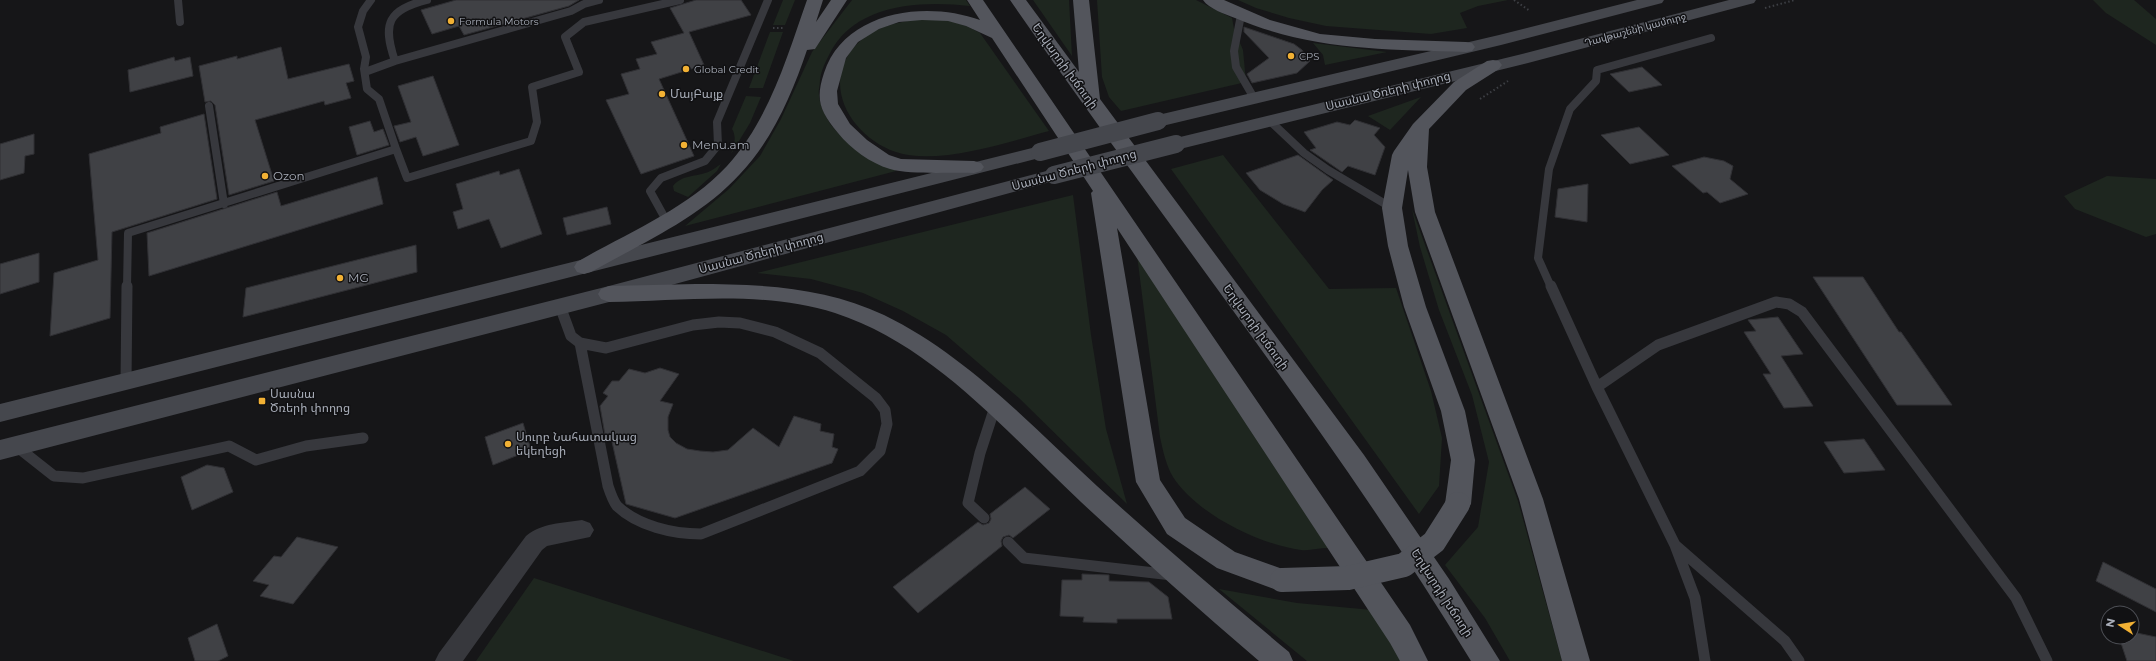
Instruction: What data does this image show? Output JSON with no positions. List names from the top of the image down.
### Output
{
  "streets": {
    "main road": ["Դավթաշենի կամուրջ", "Եղվարդի խճուղի", "Սասնա Ծռերի փողոց"]
  },
  "crossings": [
    ["Դավթաշենի կամուրջ", "Սասնա Ծռերի փողոց"]
  ],
  "places": {
    "other": [
      "Formula Motors",
      "CPS",
      "Global Credit",
      "ՄայԲայք",
      "Menu.am",
      "Ozon",
      "MG",
      "Սուրբ Նահատակաց եկեղեցի"
    ],
    "transit": ["Սասնա Ծռերի փողոց"]
  },
  "north": "left"
}
